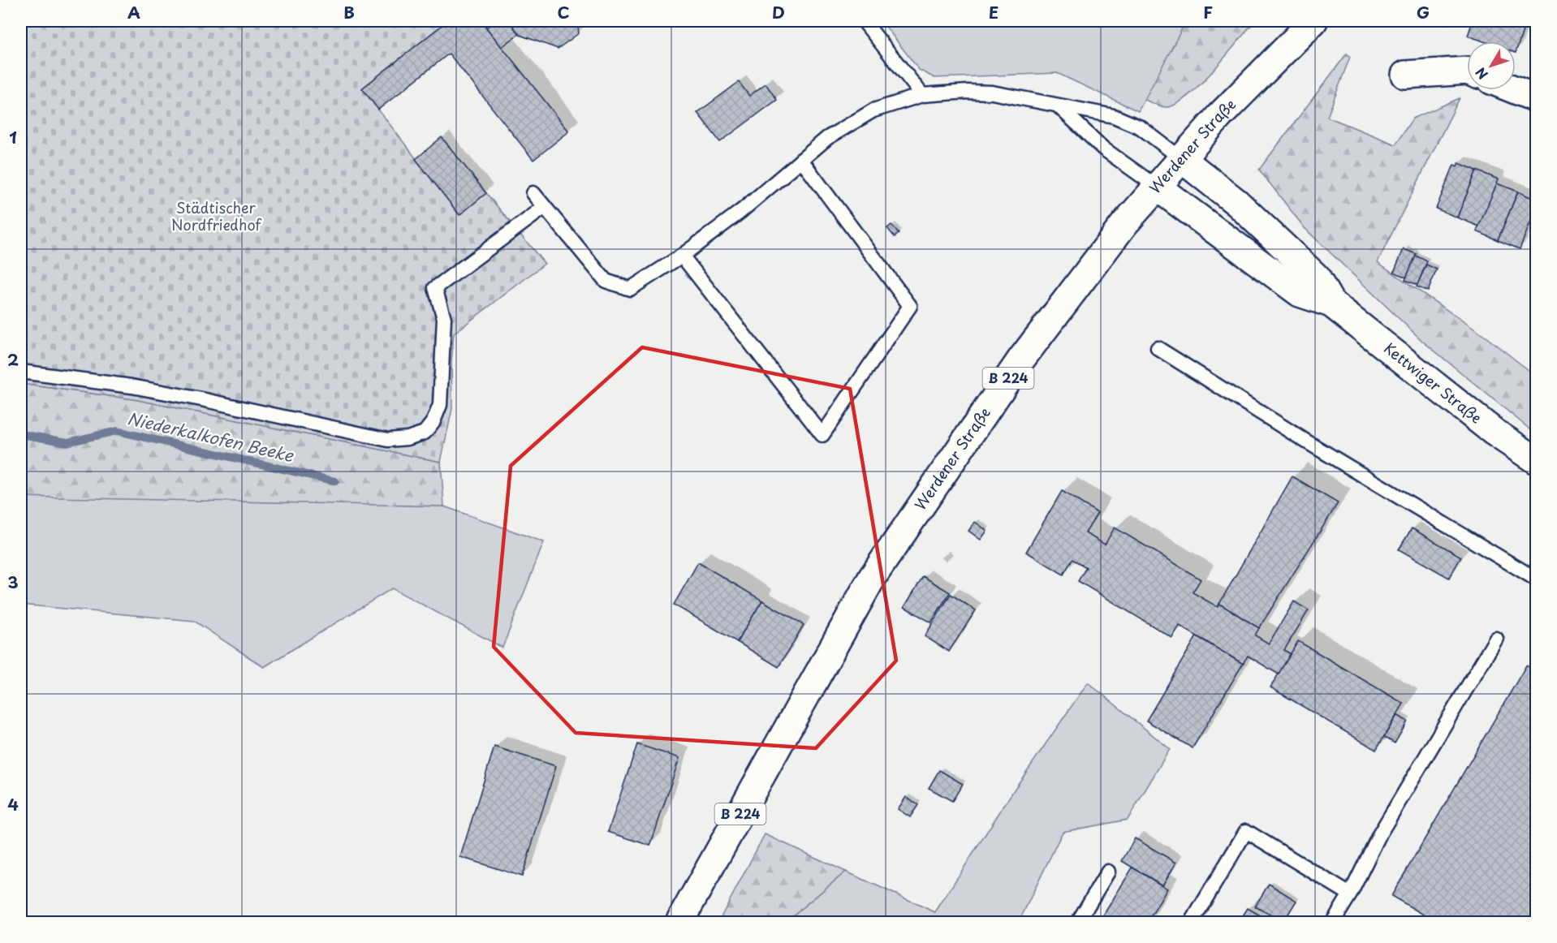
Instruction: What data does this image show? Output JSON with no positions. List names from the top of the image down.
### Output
{
  "streets": {
    "main road": ["Werdener Straße", "B 224", "Kettwiger Straße"]
  },
  "crossings": [
    ["Werdener Straße", "Kettwiger Straße"]
  ],
  "water": ["Niederkalkofen Beeke"],
  "parks": ["Städtischer Nordfriedhof"],
  "north": "bottom left",
  "grid": {
    "columns": [
      "A",
      "B",
      "C",
      "D",
      "E",
      "F",
      "G"
    ],
    "rows": [
      "1",
      "2",
      "3",
      "4"
    ]
  }
}
